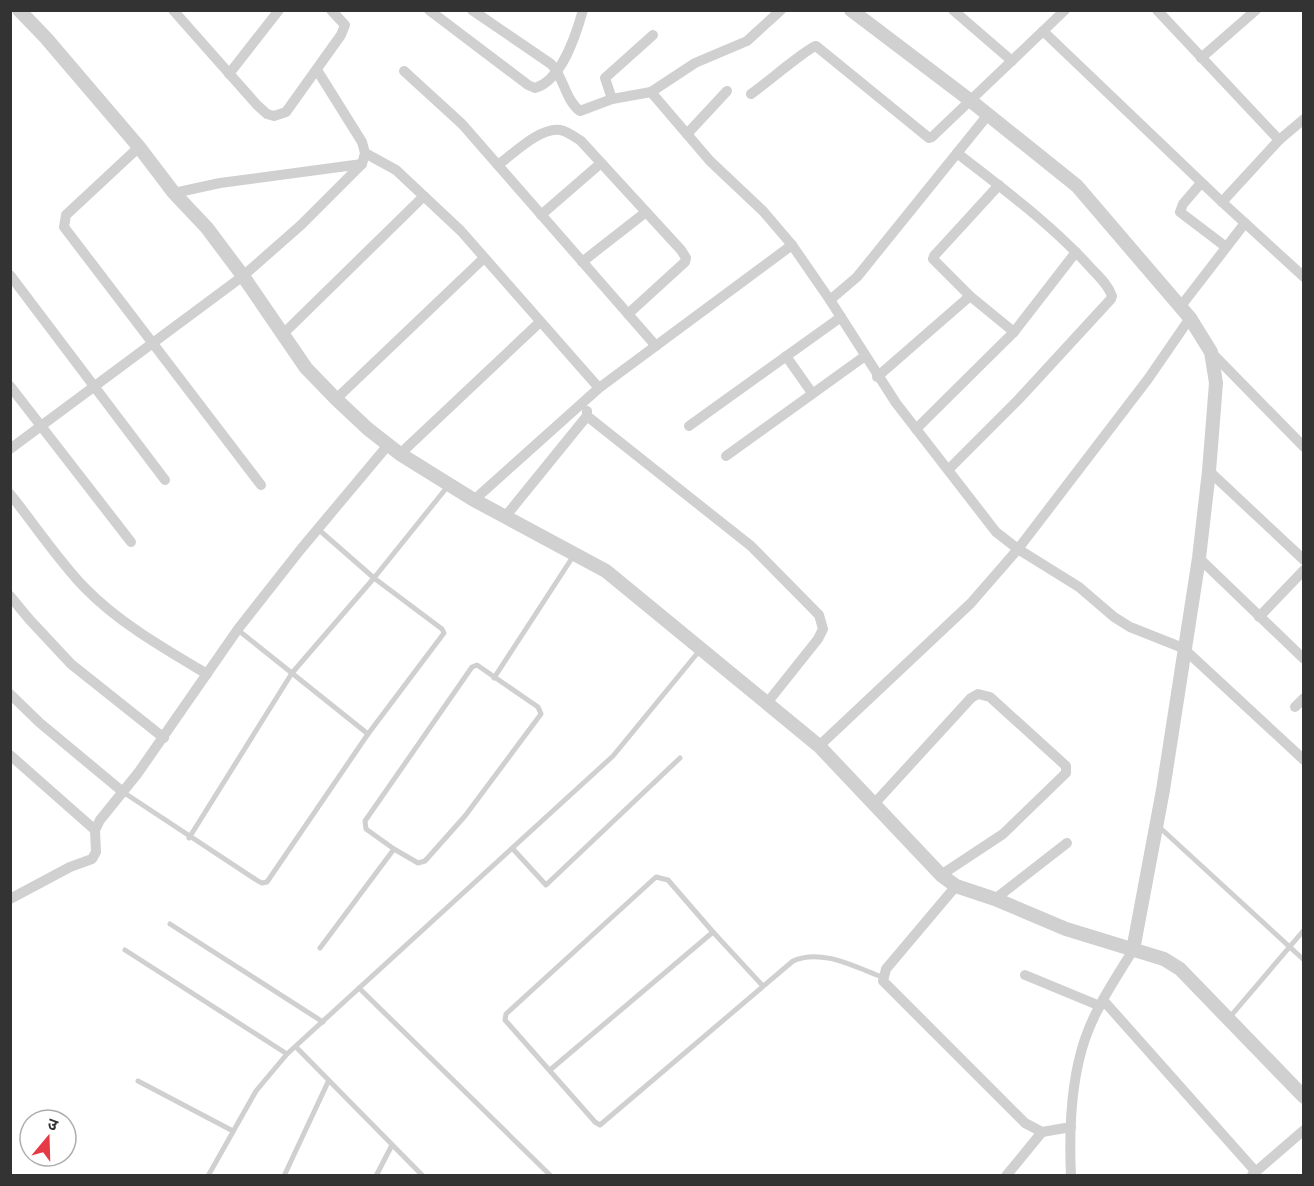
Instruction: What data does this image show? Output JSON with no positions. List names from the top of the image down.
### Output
{
  "north": "top"
}
